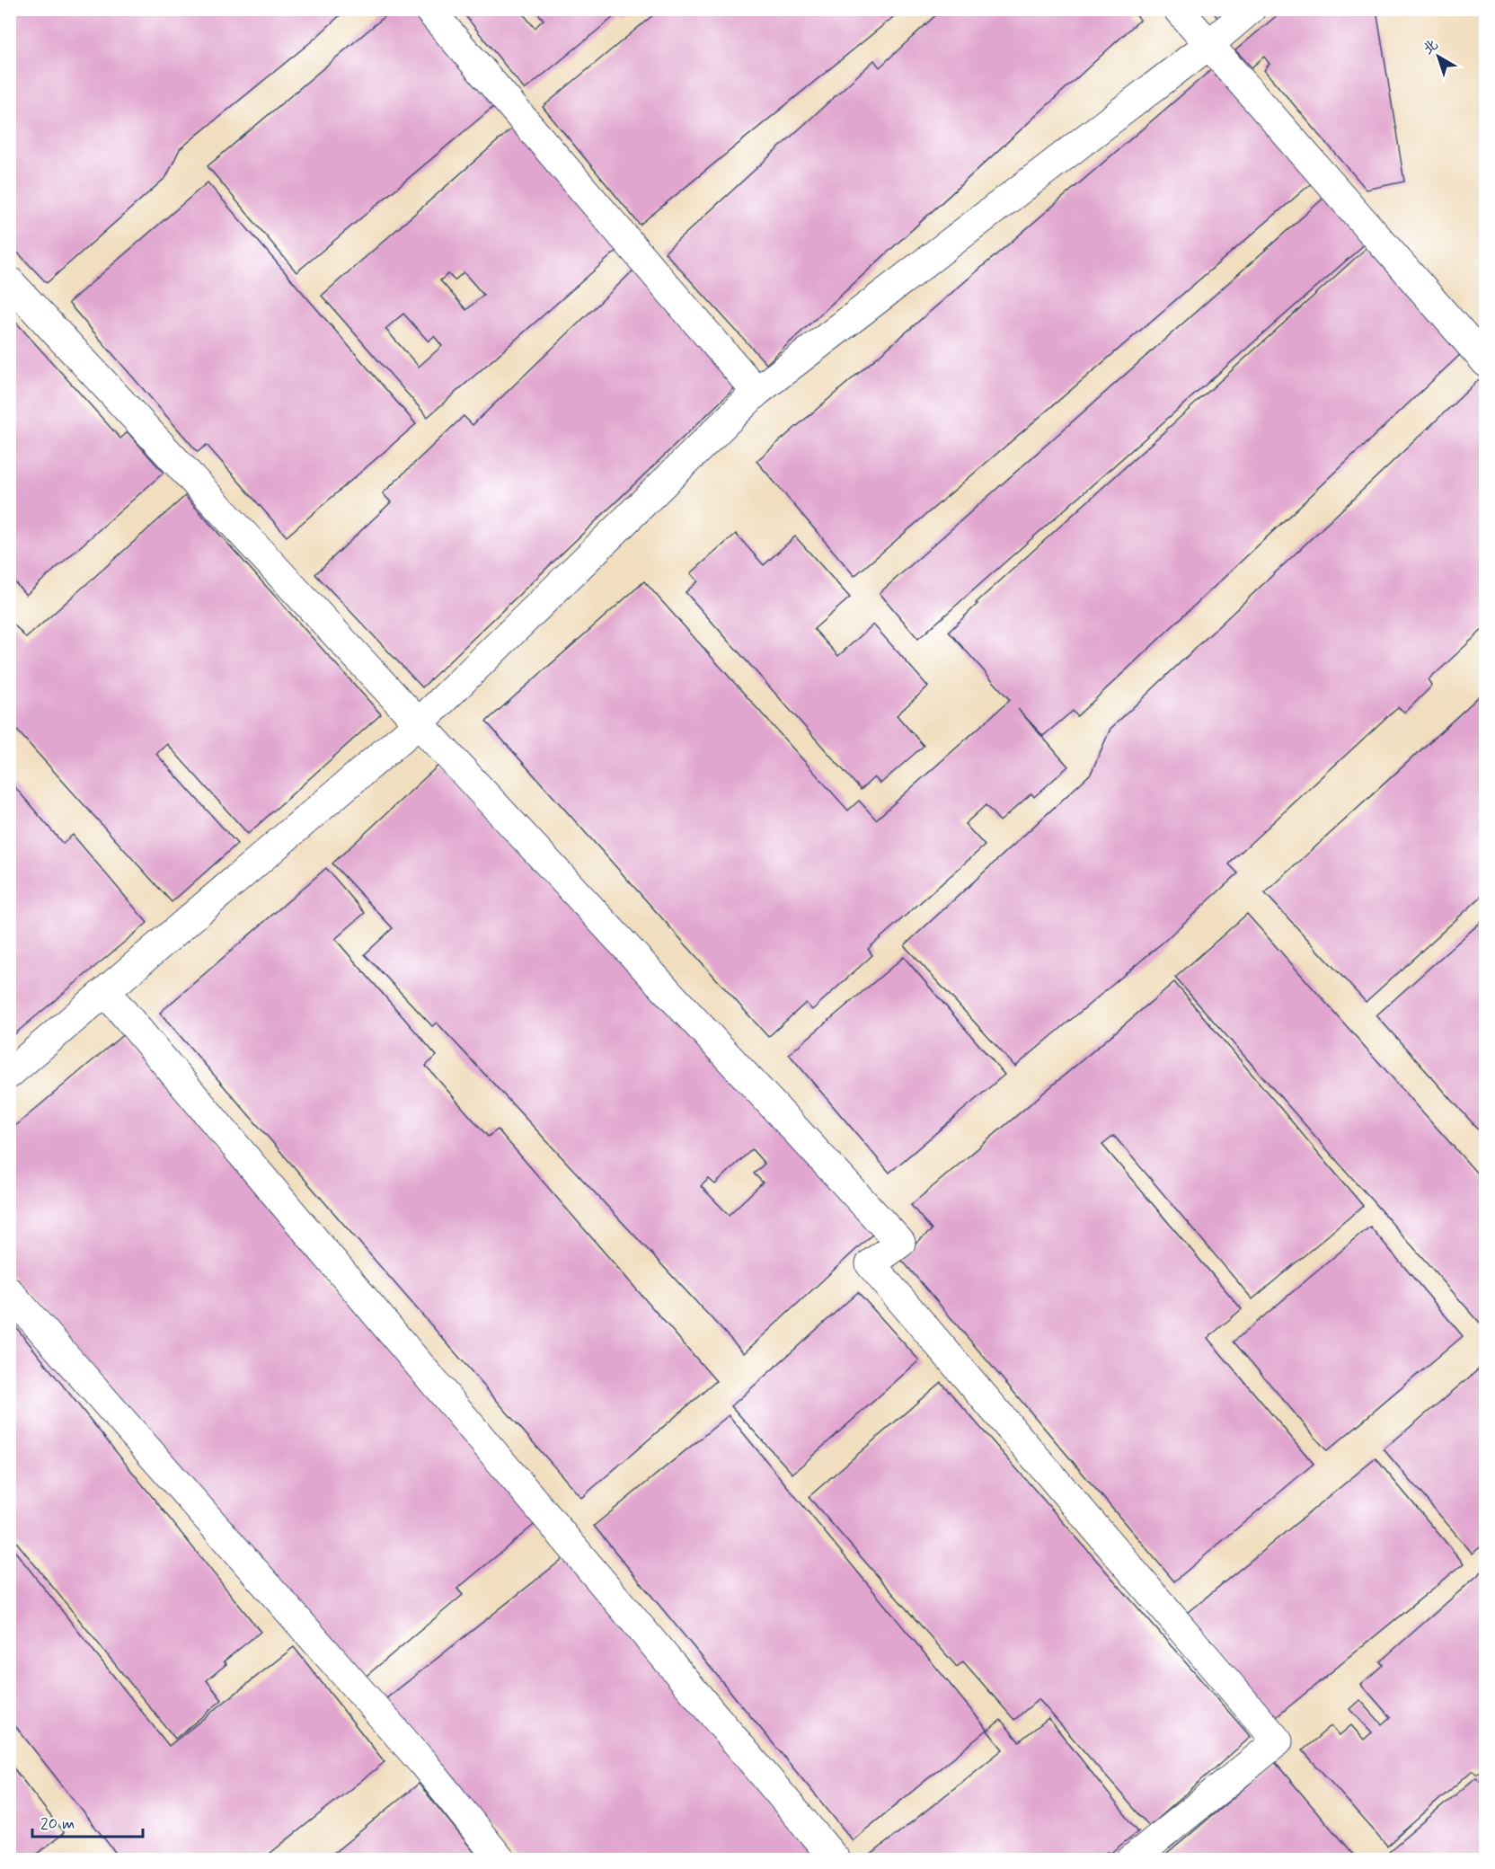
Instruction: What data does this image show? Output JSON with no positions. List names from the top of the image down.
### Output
{
  "scale_bar": "20 m",
  "north": "top left"
}
